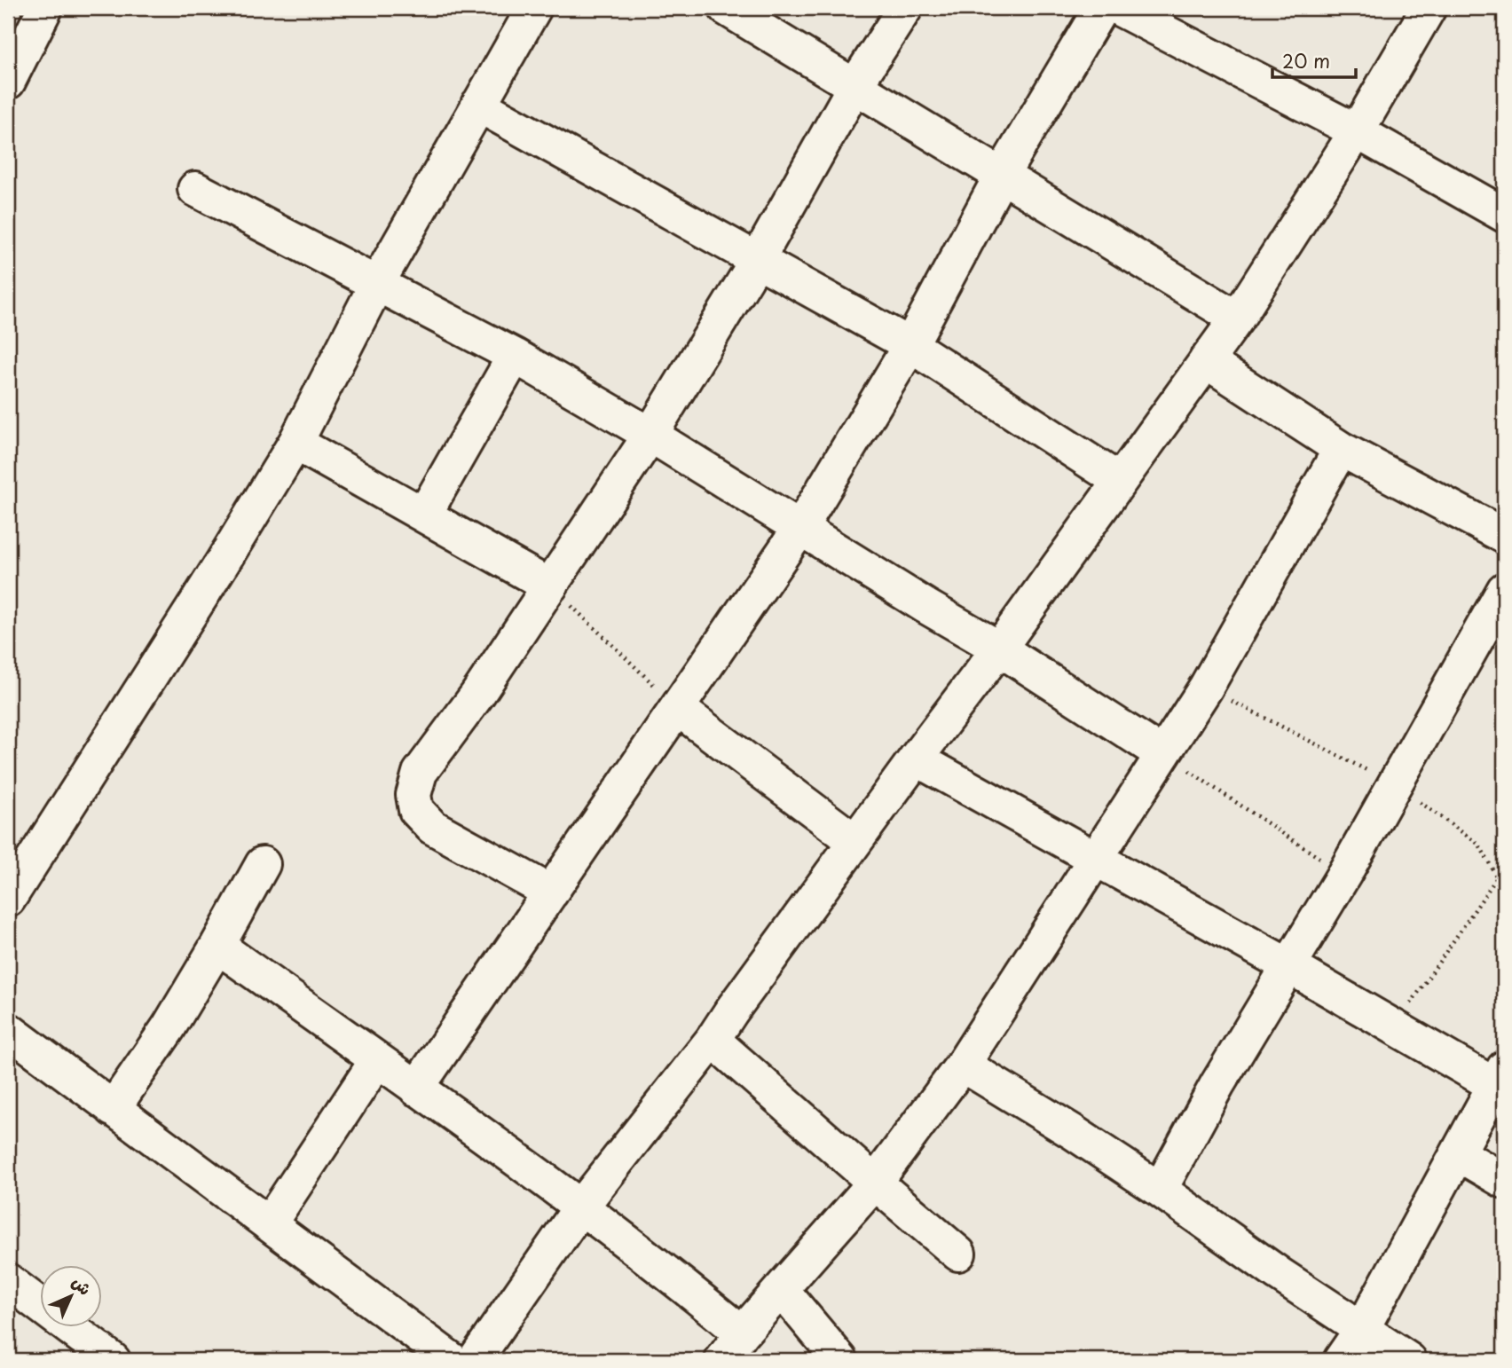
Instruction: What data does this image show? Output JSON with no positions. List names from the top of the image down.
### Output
{
  "scale_bar": "20 m",
  "north": "top right"
}
